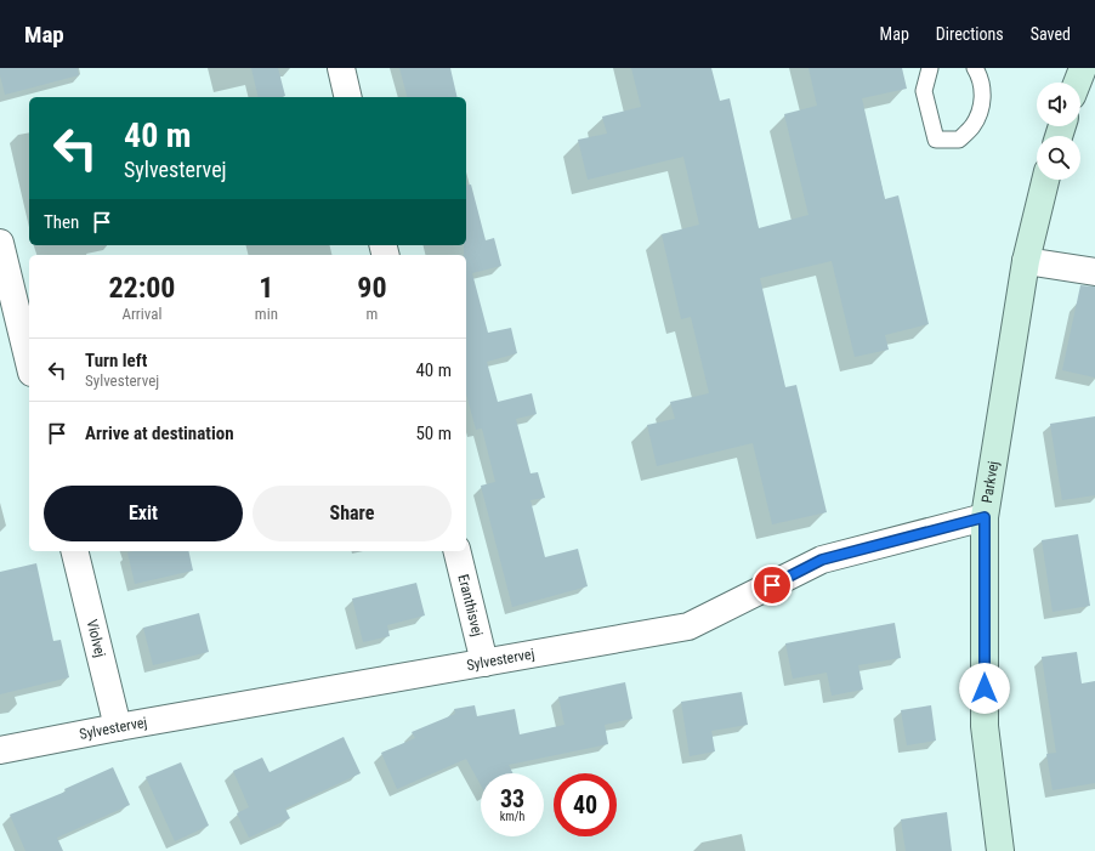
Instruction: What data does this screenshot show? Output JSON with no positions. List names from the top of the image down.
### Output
{
  "streets": {
    "street": [
      "Parkvej",
      "Eranthisvej",
      "Violvej",
      "Sylvestervej"
    ]
  },
  "crossings": [
    ["Parkvej", "Sylvestervej"],
    ["Eranthisvej", "Sylvestervej"],
    ["Violvej", "Sylvestervej"]
  ],
  "page": {
    "header": "Map",
    "nav": ["Map", "Directions", "Saved"],
    "turn": ["40 m", "Sylvestervej"],
    "then": "Then",
    "eta": [
      "22:00",
      "Arrival",
      "1",
      "min",
      "90",
      "m"
    ],
    "list": [
      {
        "name": "Turn left",
        "note": "Sylvestervej",
        "value": "40 m"
      },
      {
        "name": "Arrive at destination",
        "value": "50 m"
      }
    ],
    "buttons": ["Exit", "Share"],
    "speed": "33 km/h",
    "limit": "40"
  }
}
